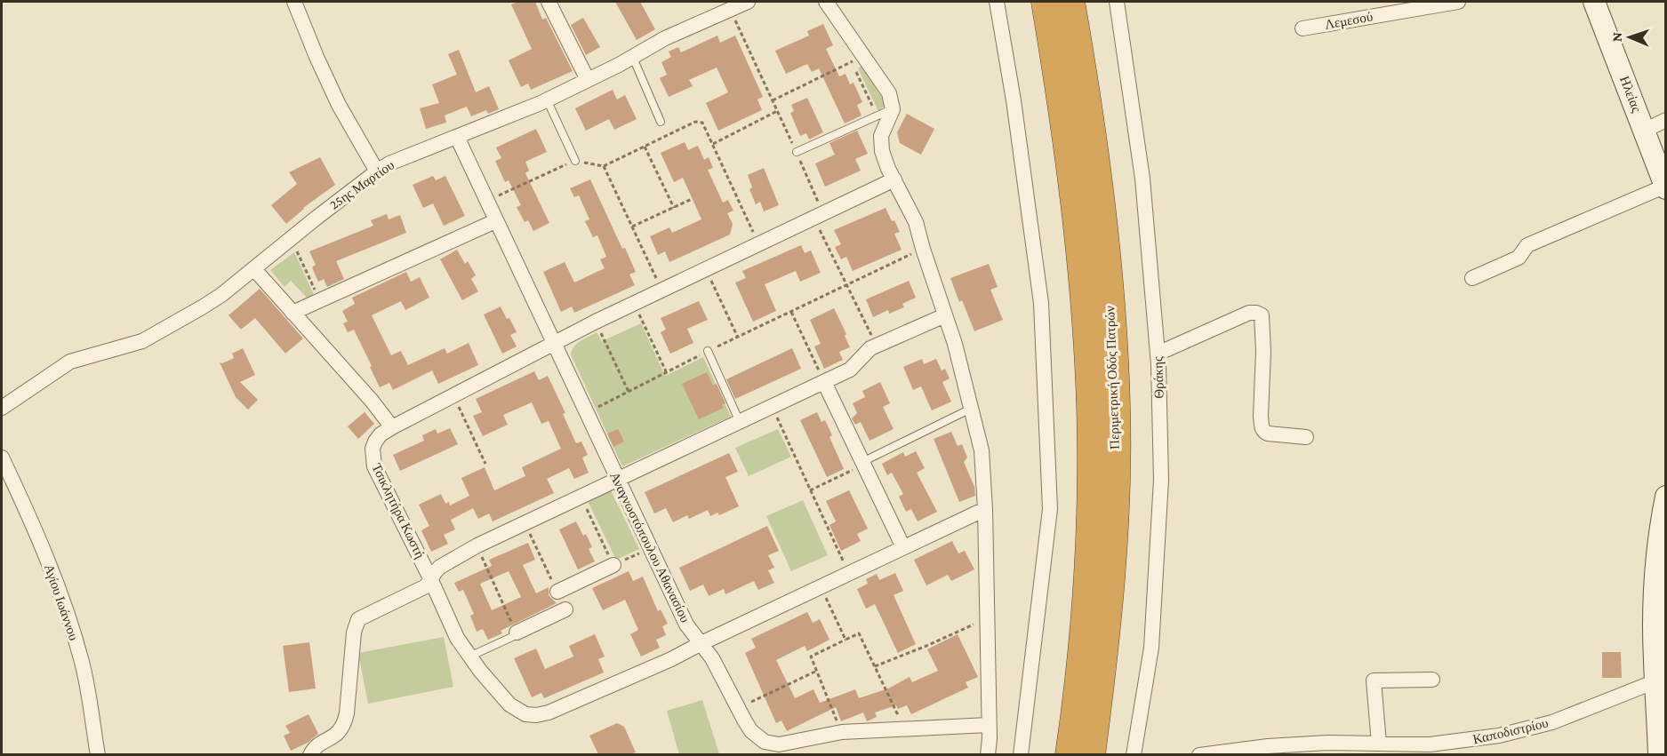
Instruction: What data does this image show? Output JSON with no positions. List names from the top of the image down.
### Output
{
  "streets": {
    "highway": ["Περιμετρική Οδός Πατρών"],
    "main road": ["Ηλείας"],
    "street": [
      "Λεμεσού",
      "25ης Μαρτίου",
      "Θράκης",
      "Τσικλητήρα Κωστή",
      "Αναγνωστόπουλου Αθανασίου",
      "Αγίου Ιωάννου",
      "Καποδιστρίου"
    ]
  },
  "crossings": [
    ["25ης Μαρτίου", "Αναγνωστόπουλου Αθανασίου"],
    ["Τσικλητήρα Κωστή", "Αναγνωστόπουλου Αθανασίου"]
  ],
  "north": "left"
}
